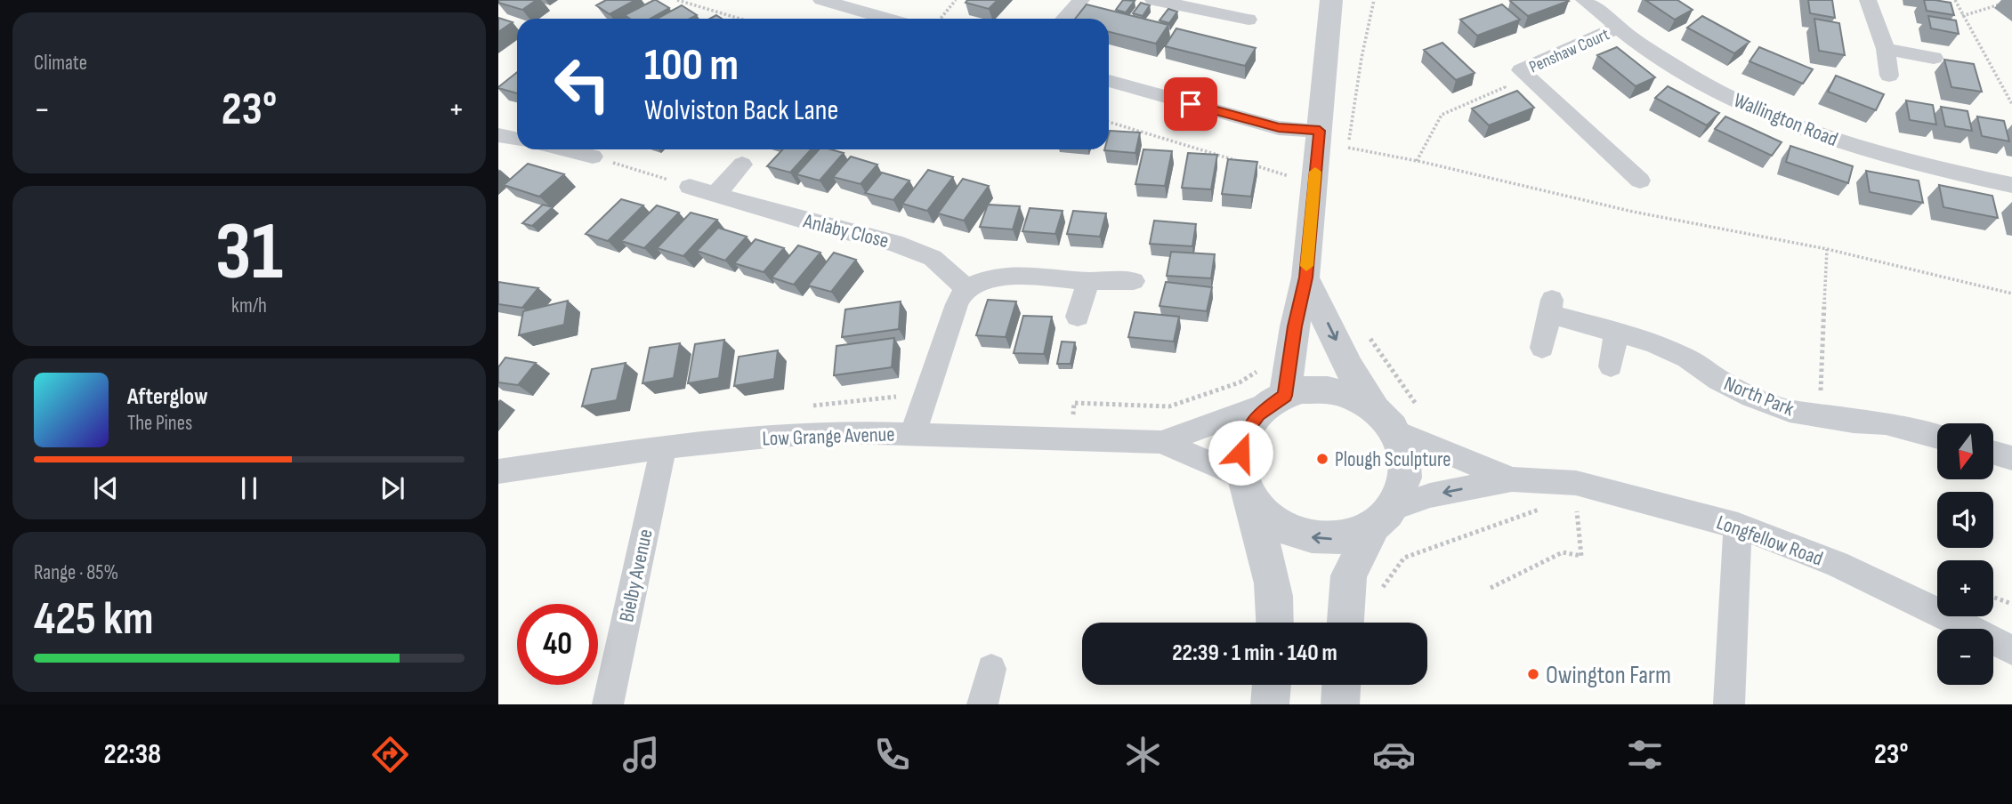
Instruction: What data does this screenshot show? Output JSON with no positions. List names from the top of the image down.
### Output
{
  "streets": {
    "street": [
      "Penshaw Court",
      "Wallington Road",
      "Anlaby Close",
      "North Park",
      "Low Grange Avenue",
      "Longfellow Road",
      "Bielby Avenue"
    ]
  },
  "crossings": [
    ["Penshaw Court", "Wallington Road"],
    ["Low Grange Avenue", "Longfellow Road"],
    ["Low Grange Avenue", "Bielby Avenue"]
  ],
  "places": ["Plough Sculpture", "Owington Farm"],
  "north": "bottom",
  "page": {
    "tile": [
      "Climate",
      ["31", "km/h"],
      ["Range · 85%", "425 km"]
    ],
    "turn": ["100 m", "Wolviston Back Lane"],
    "heat": ["−", "23°", "+"],
    "song": ["Afterglow", "The Pines"],
    "map_buttons": ["+", "−"],
    "limit": "40",
    "trip": "22:39 · 1 min · 140 m",
    "tabs": ["22:38", "23°"]
  }
}
